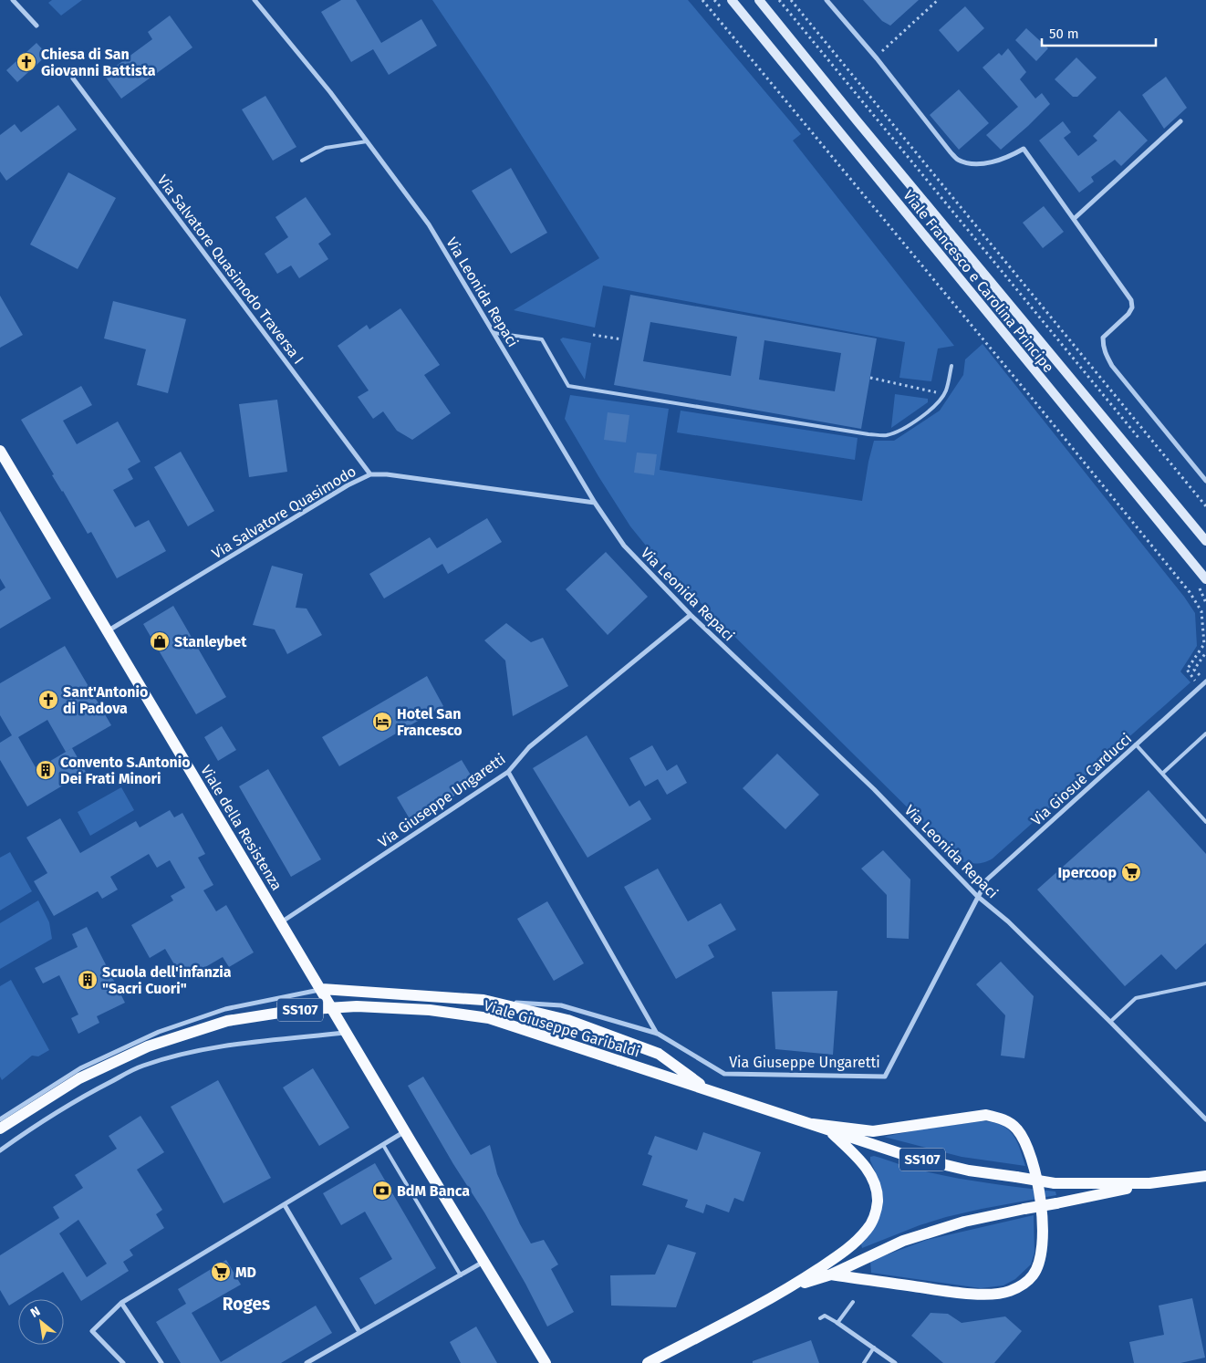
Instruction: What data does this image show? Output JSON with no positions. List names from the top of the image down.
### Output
{
  "streets": {
    "main road": ["Viale della Resistenza", "SS107", "Viale Giuseppe Garibaldi"],
    "street": [
      "Via Salvatore Quasimodo Traversa I",
      "Viale Francesco e Carolina Principe",
      "Via Leonida Repaci",
      "Via Salvatore Quasimodo",
      "Via Giosuè Carducci",
      "Via Giuseppe Ungaretti"
    ]
  },
  "crossings": [
    ["Via Salvatore Quasimodo Traversa I", "Via Salvatore Quasimodo"],
    ["Via Leonida Repaci", "Via Salvatore Quasimodo"],
    ["Via Leonida Repaci", "Via Giosuè Carducci"],
    ["Via Leonida Repaci", "Via Giuseppe Ungaretti"],
    ["Via Salvatore Quasimodo", "Viale della Resistenza"],
    ["Via Giosuè Carducci", "Via Giuseppe Ungaretti"],
    ["Via Giuseppe Ungaretti", "Viale della Resistenza"],
    ["SS107", "Viale Giuseppe Garibaldi"]
  ],
  "districts": ["Roges"],
  "places": {
    "church": ["Chiesa di San Giovanni Battista", "Sant'Antonio di Padova"],
    "shop": ["Stanleybet"],
    "hotel": ["Hotel San Francesco"],
    "building": ["Convento S.Antonio Dei Frati Minori", "Scuola dell'infanzia \"Sacri Cuori\""],
    "supermarket": ["Ipercoop", "MD"],
    "bank": ["BdM Banca"]
  },
  "scale_bar": "50 m",
  "north": "top left"
}
